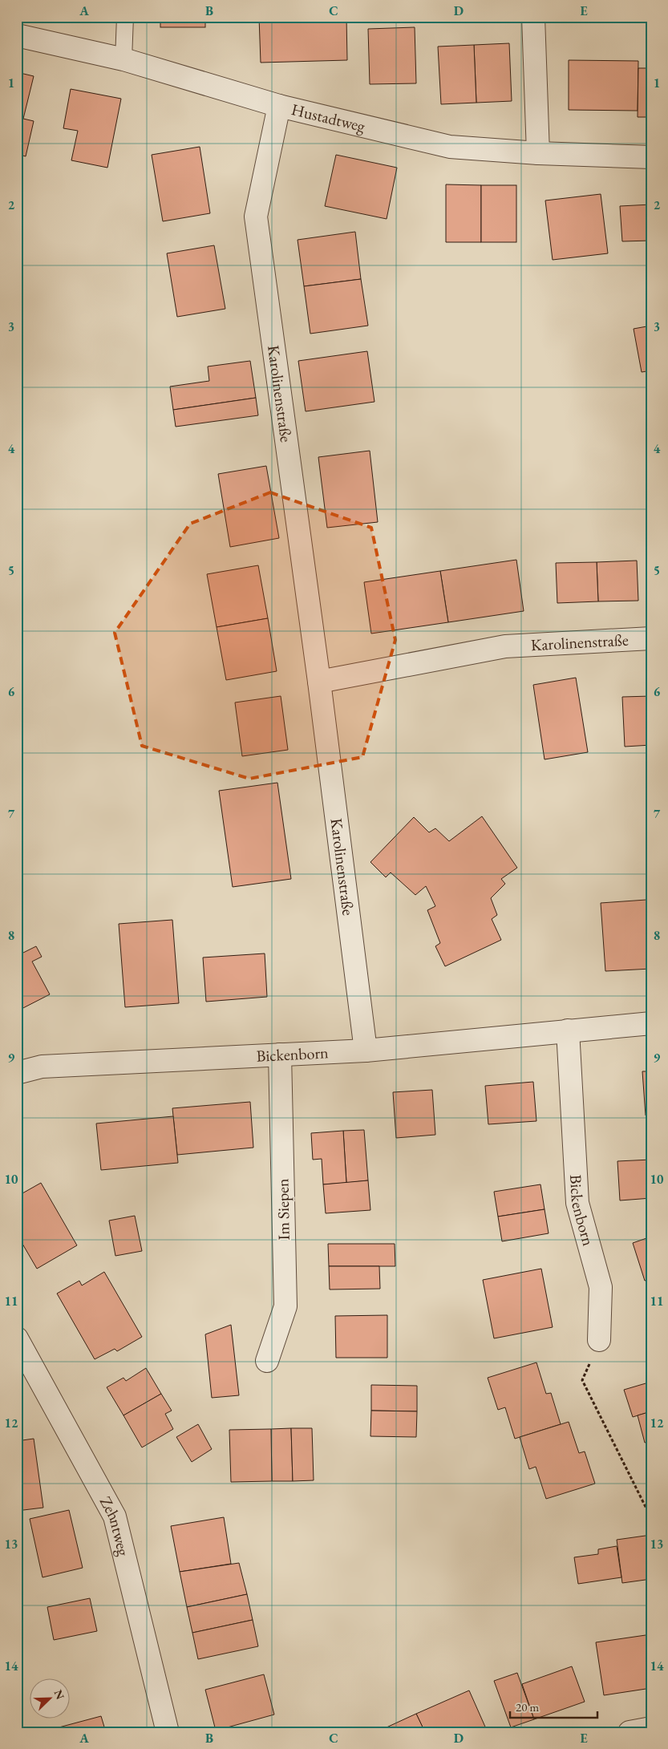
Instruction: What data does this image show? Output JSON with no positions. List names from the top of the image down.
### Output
{
  "streets": {
    "street": [
      "Hustadtweg",
      "Karolinenstraße",
      "Bickenborn",
      "Im Siepen",
      "Zehntweg"
    ]
  },
  "crossings": [
    ["Hustadtweg", "Karolinenstraße"],
    ["Karolinenstraße", "Bickenborn"],
    ["Bickenborn", "Im Siepen"]
  ],
  "scale_bar": "20 m",
  "north": "top right",
  "grid": {
    "columns": [
      "A",
      "B",
      "C",
      "D",
      "E"
    ],
    "rows": [
      "1",
      "2",
      "3",
      "4",
      "5",
      "6",
      "7",
      "8",
      "9",
      "10",
      "11",
      "12",
      "13",
      "14"
    ]
  }
}
